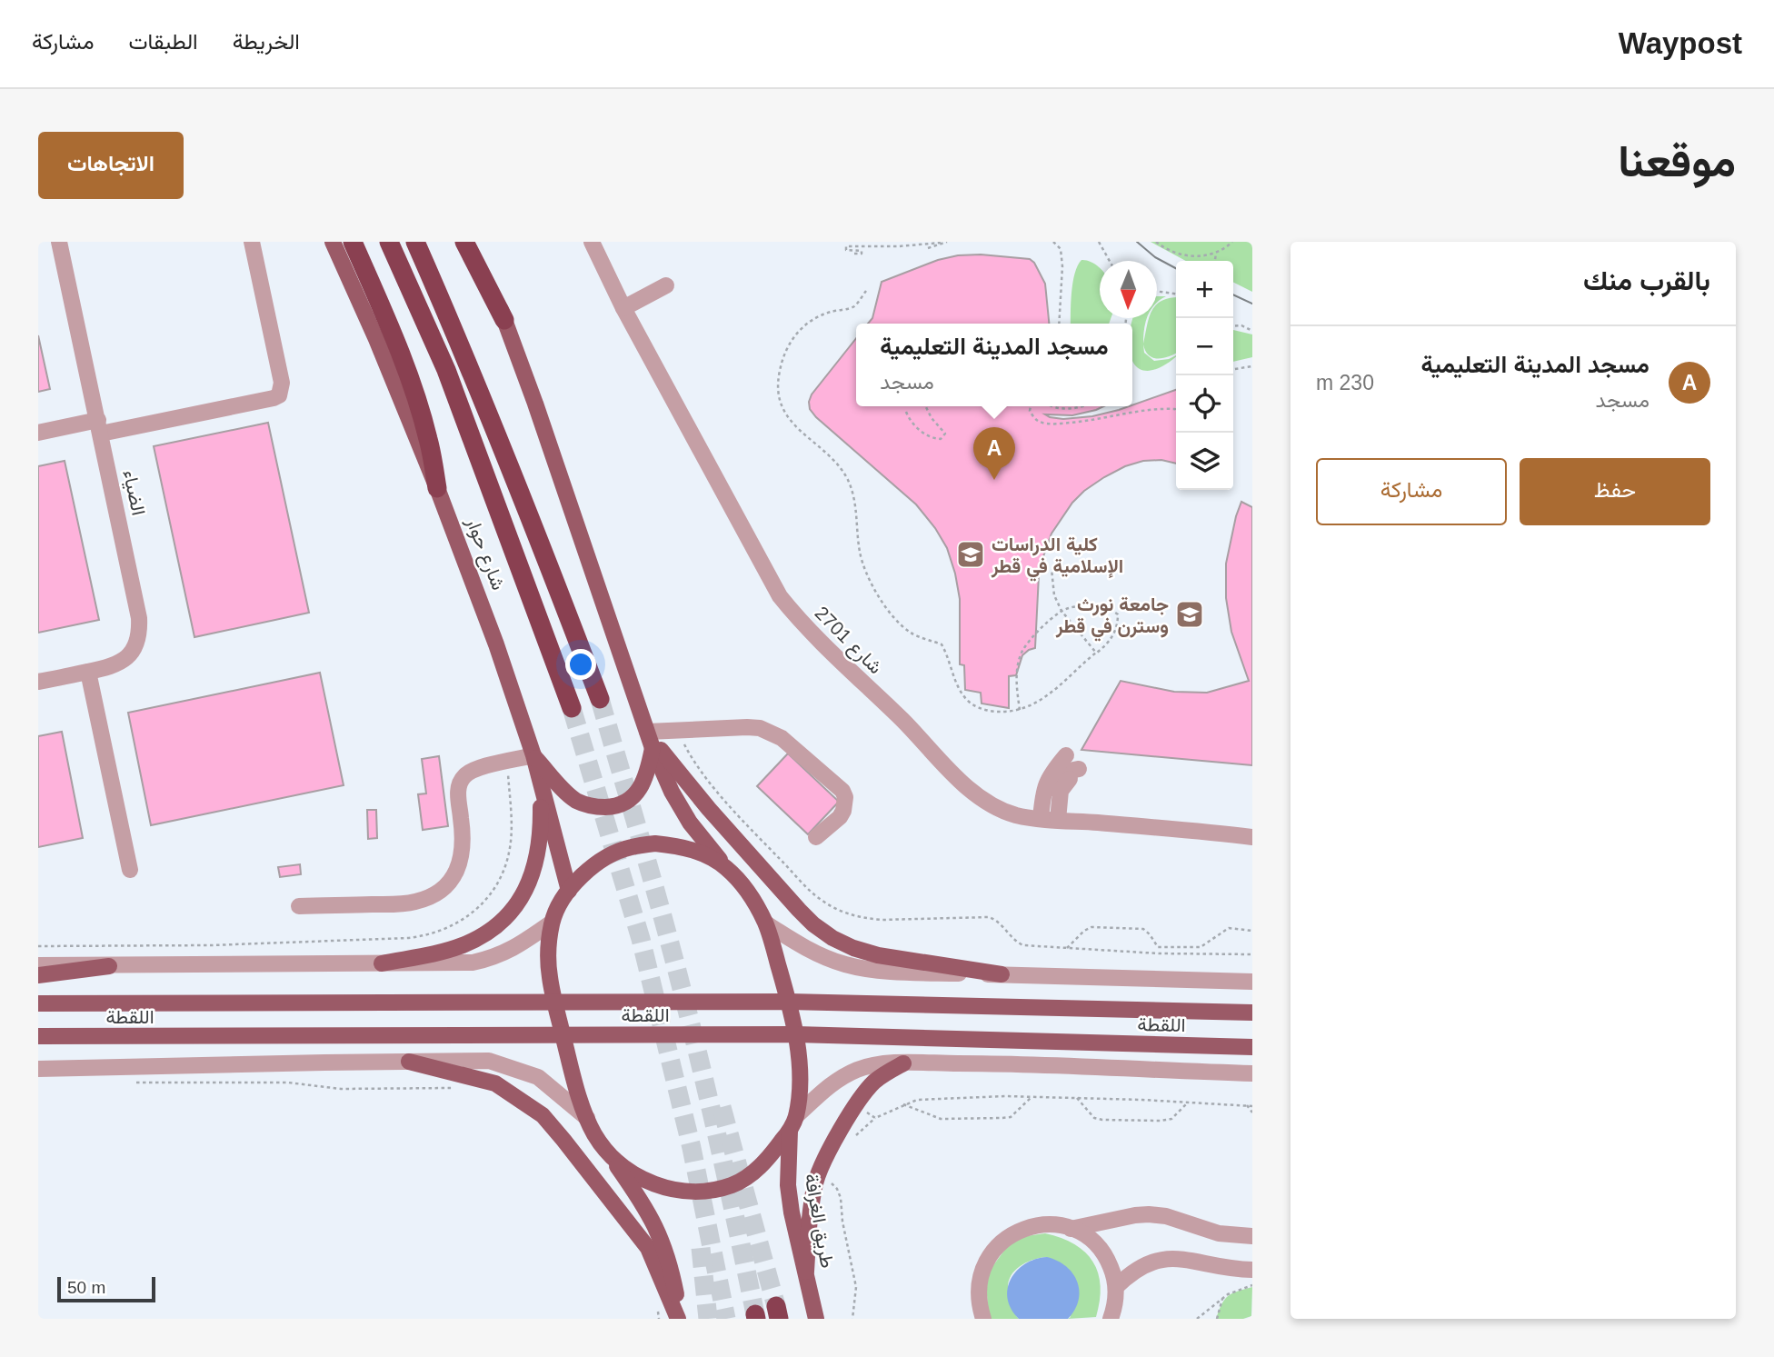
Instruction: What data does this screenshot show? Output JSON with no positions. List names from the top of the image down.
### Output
{
  "streets": {
    "highway": ["شارع حوار"],
    "main road": ["اللقطة", "طريق الغرافة"],
    "street": ["الضياء", "شارع 2701"]
  },
  "crossings": [
    ["اللقطة", "طريق الغرافة"]
  ],
  "places": {
    "school or university": ["كلية الدراسات الإسلامية في قطر", "جامعة نورث وسترن في قطر"]
  },
  "scale_bar": "50 m",
  "north": "bottom",
  "page": {
    "header": "Waypost",
    "nav": ["الخريطة", "الطبقات", "مشاركة"],
    "title": "موقعنا",
    "buttons": [
      "الاتجاهات",
      ["حفظ", "مشاركة"]
    ],
    "heading": "بالقرب منك",
    "map_buttons": ["+", "−"],
    "popup": ["مسجد المدينة التعليمية", "مسجد"],
    "list": [
      {
        "mark": "A",
        "name": "مسجد المدينة التعليمية",
        "note": "مسجد",
        "value": "230 m"
      }
    ],
    "pins": "A",
    "scale": "50 m"
  }
}
